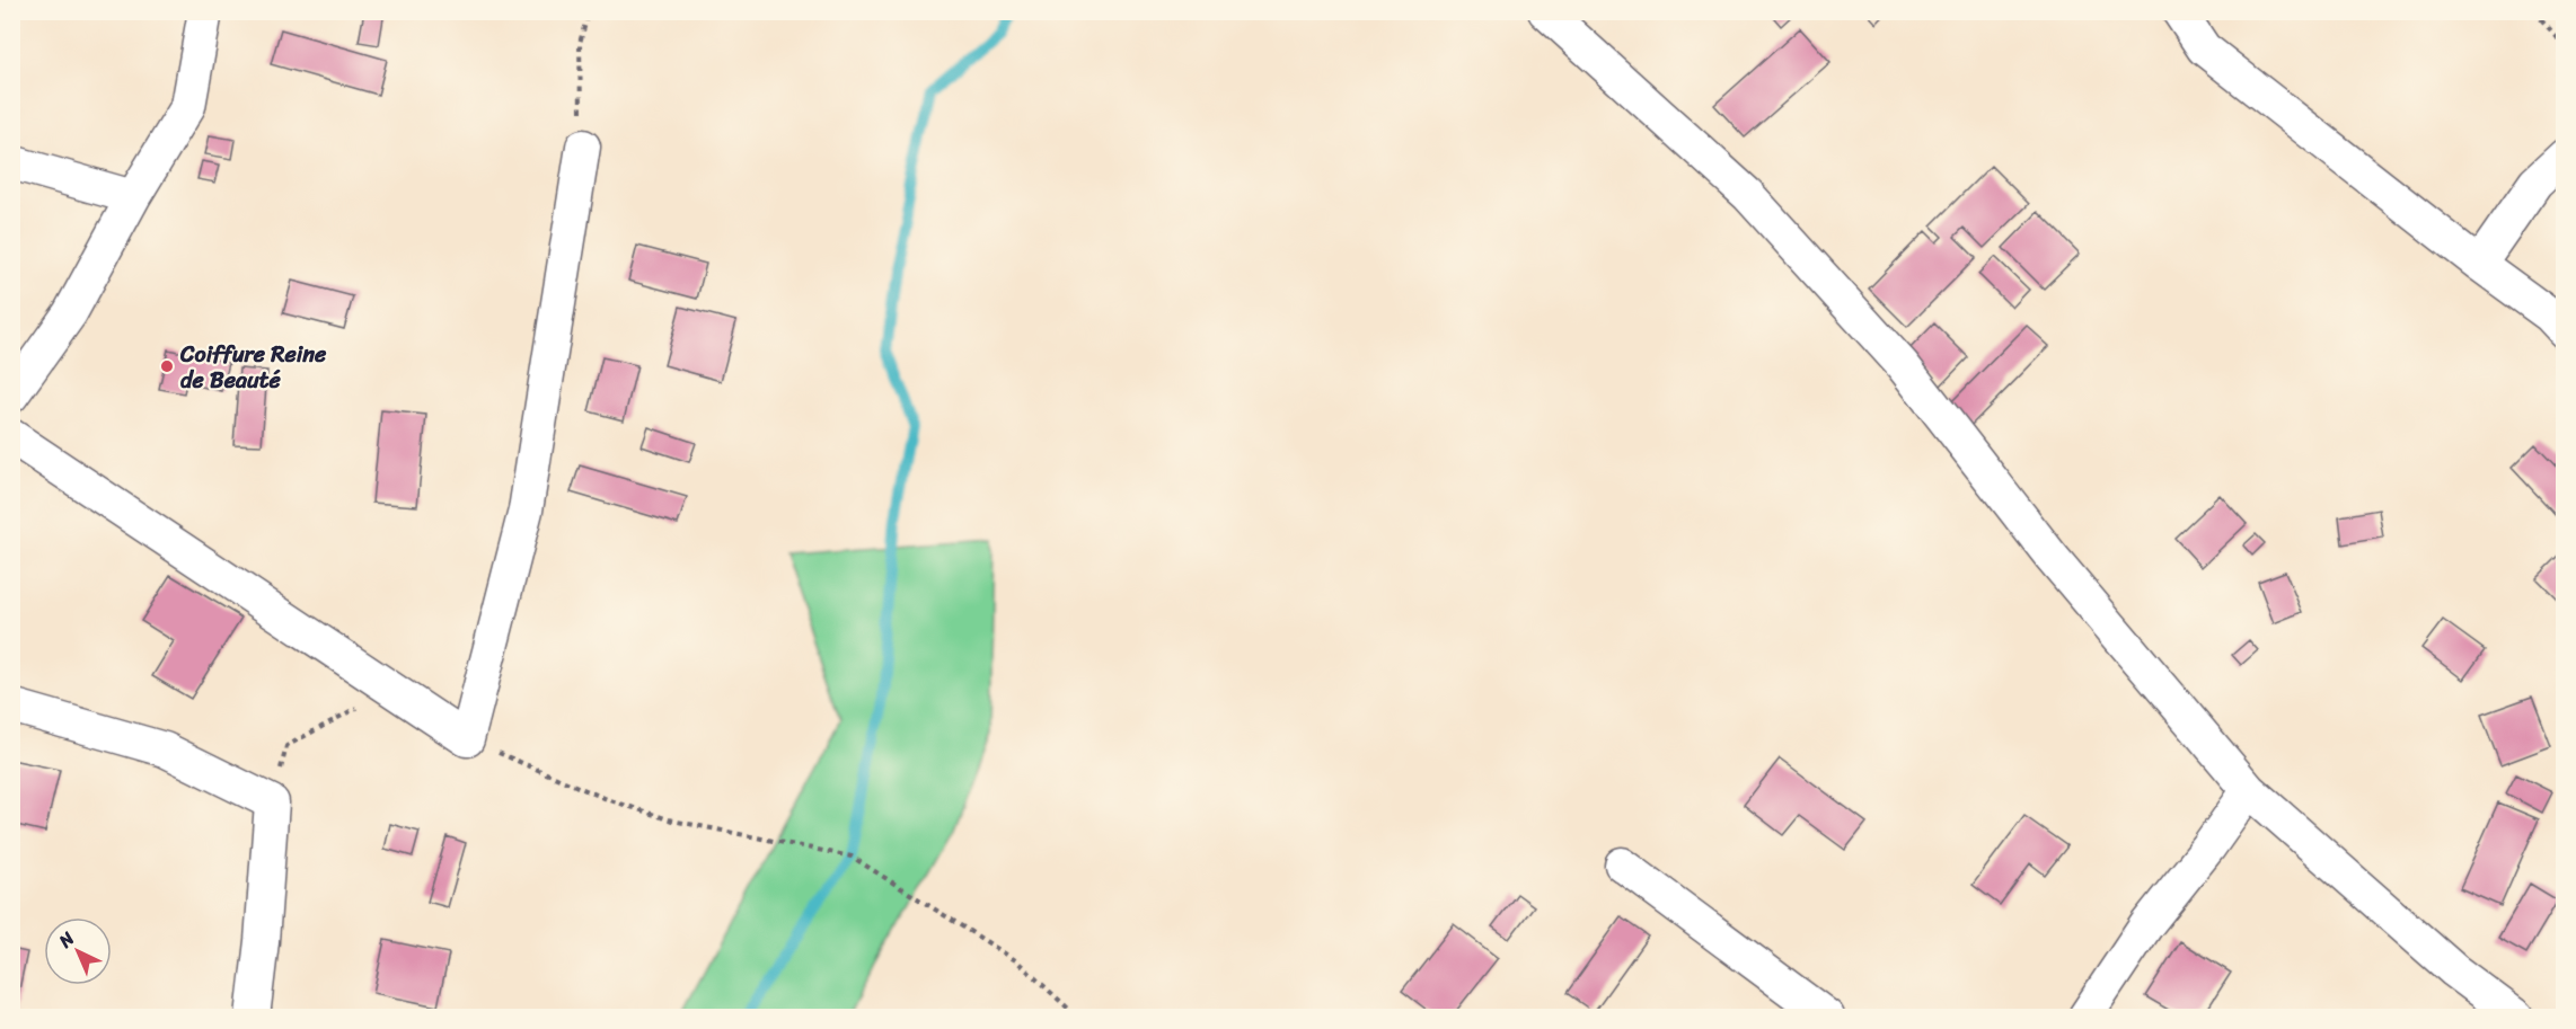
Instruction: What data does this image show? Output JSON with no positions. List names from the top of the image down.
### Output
{
  "places": ["Coiffure Reine de Beauté"],
  "north": "top left"
}
